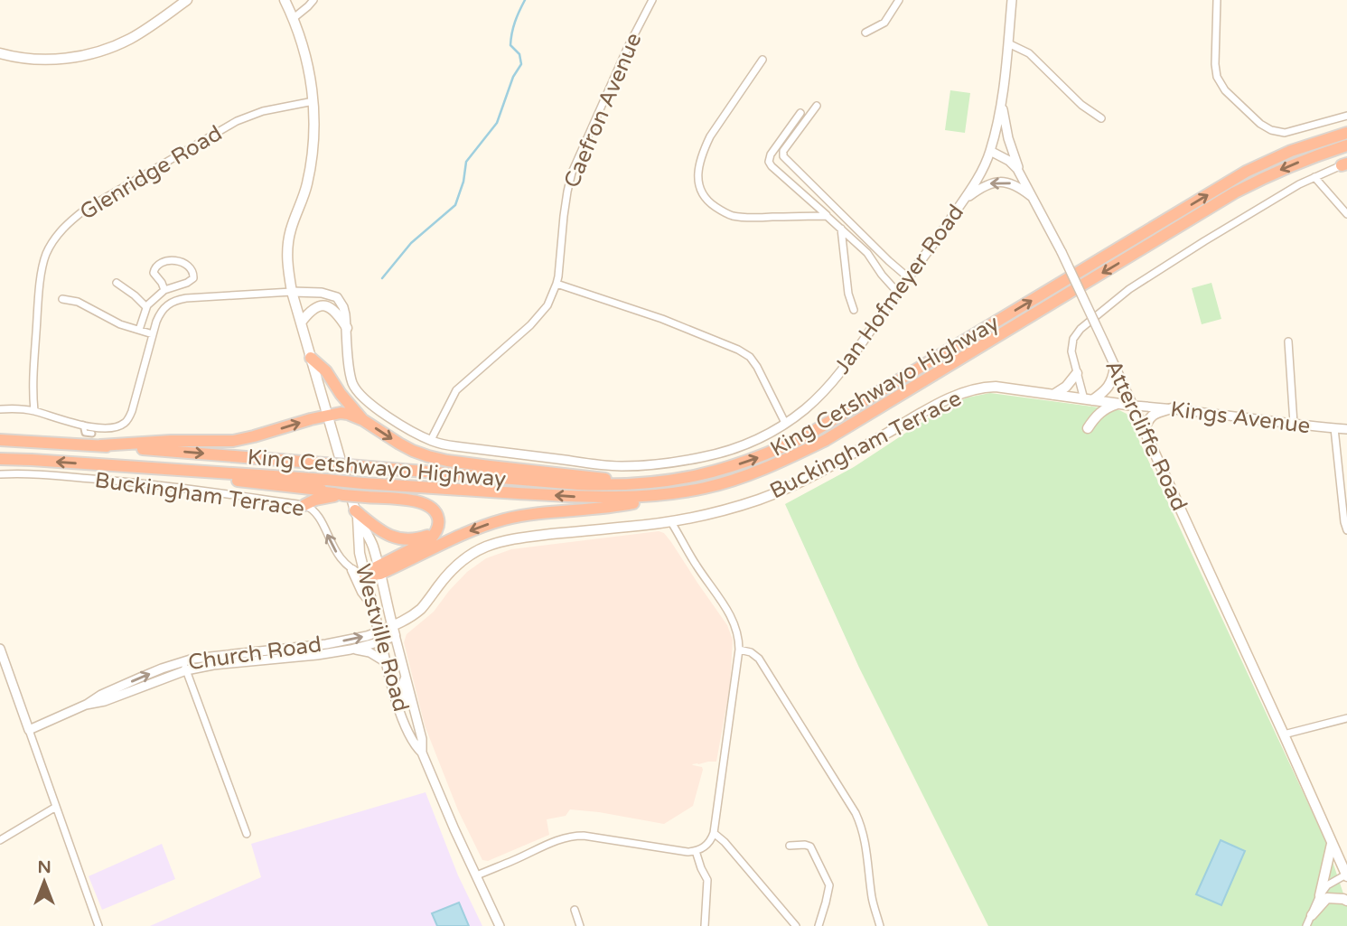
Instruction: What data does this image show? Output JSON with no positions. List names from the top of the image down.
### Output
{
  "streets": {
    "highway": ["King Cetshwayo Highway"],
    "main road": [
      "Attercliffe Road",
      "Buckingham Terrace",
      "Westville Road",
      "Church Road"
    ],
    "street": [
      "Caefron Avenue",
      "Glenridge Road",
      "Jan Hofmeyer Road",
      "Kings Avenue"
    ]
  },
  "crossings": [
    ["Caefron Avenue", "Jan Hofmeyer Road"],
    ["Glenridge Road", "Westville Road"],
    ["Jan Hofmeyer Road", "Attercliffe Road"],
    ["Jan Hofmeyer Road", "Westville Road"],
    ["King Cetshwayo Highway", "Buckingham Terrace"],
    ["Kings Avenue", "Attercliffe Road"],
    ["Kings Avenue", "Buckingham Terrace"],
    ["Attercliffe Road", "Buckingham Terrace"],
    ["Buckingham Terrace", "Westville Road"],
    ["Buckingham Terrace", "Church Road"],
    ["Westville Road", "Church Road"]
  ],
  "north": "top"
}
